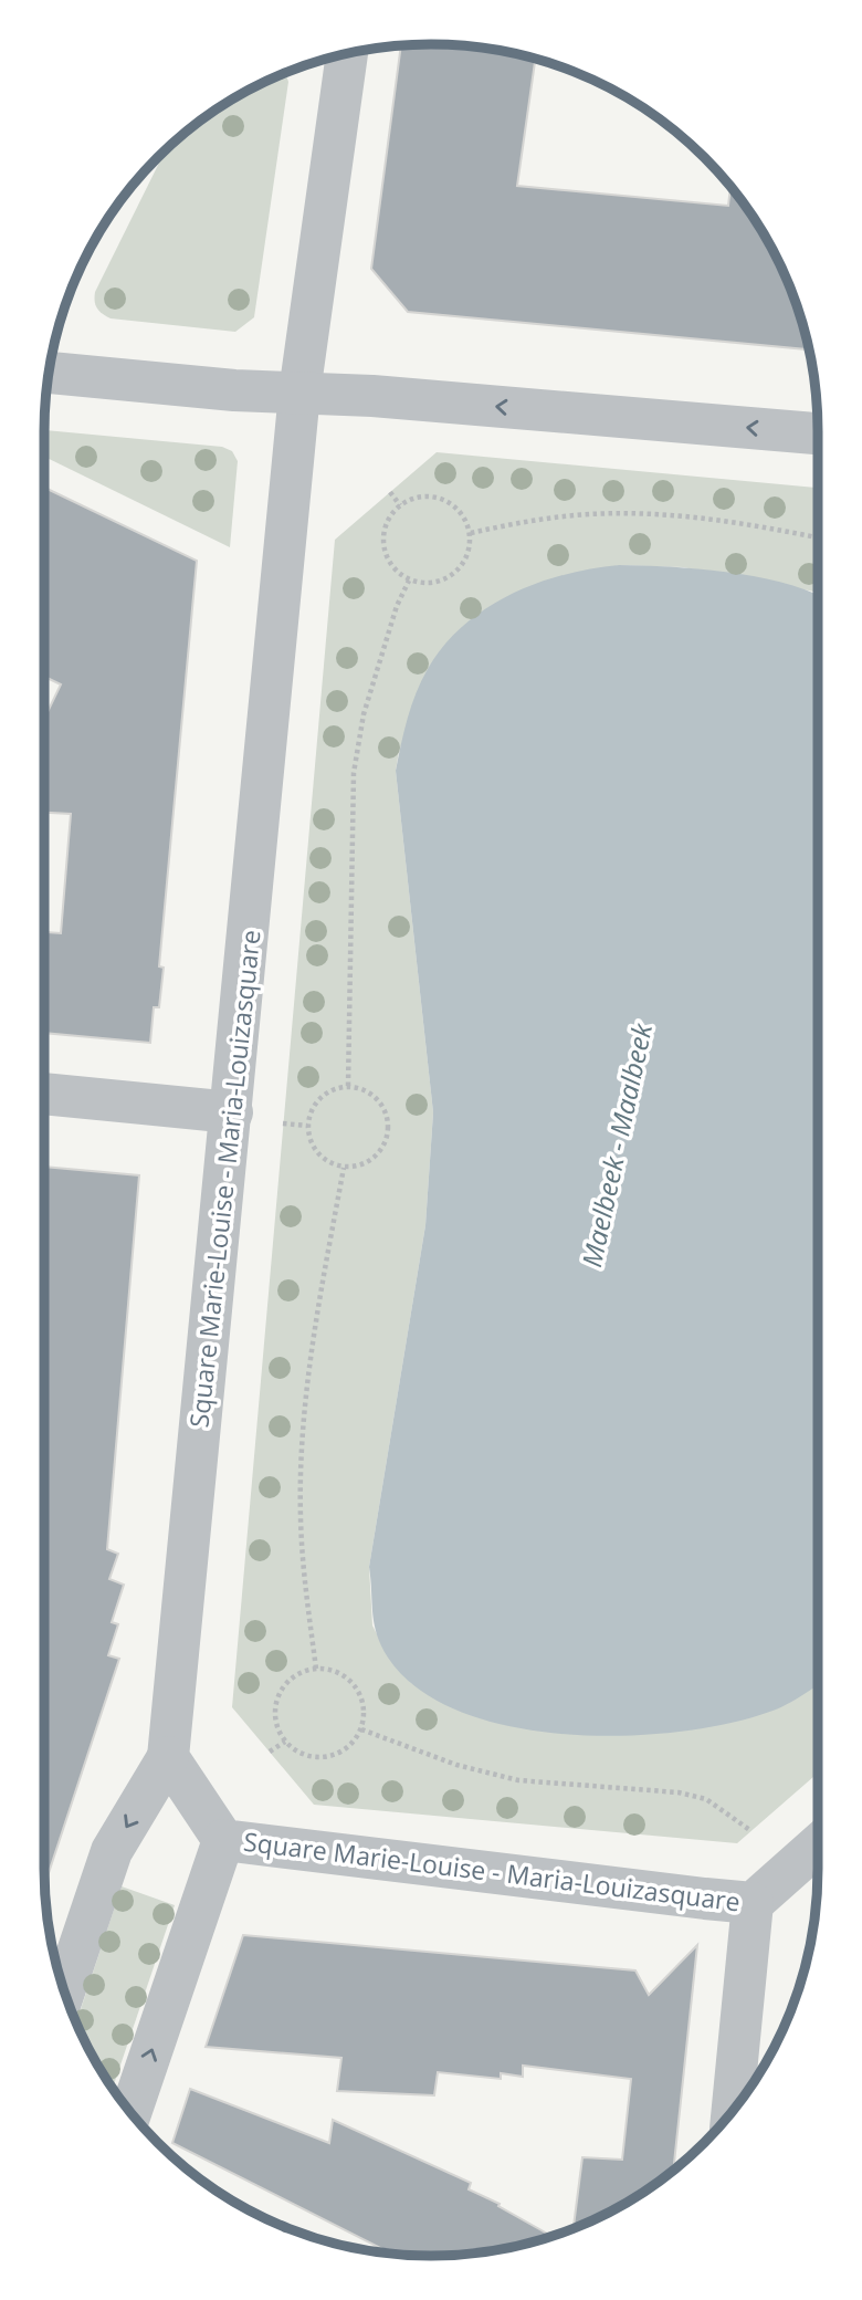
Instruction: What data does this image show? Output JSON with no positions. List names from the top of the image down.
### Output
{
  "streets": {
    "street": ["Square Marie-Louise - Maria-Louizasquare"]
  },
  "water": ["Maelbeek - Maalbeek"]
}
